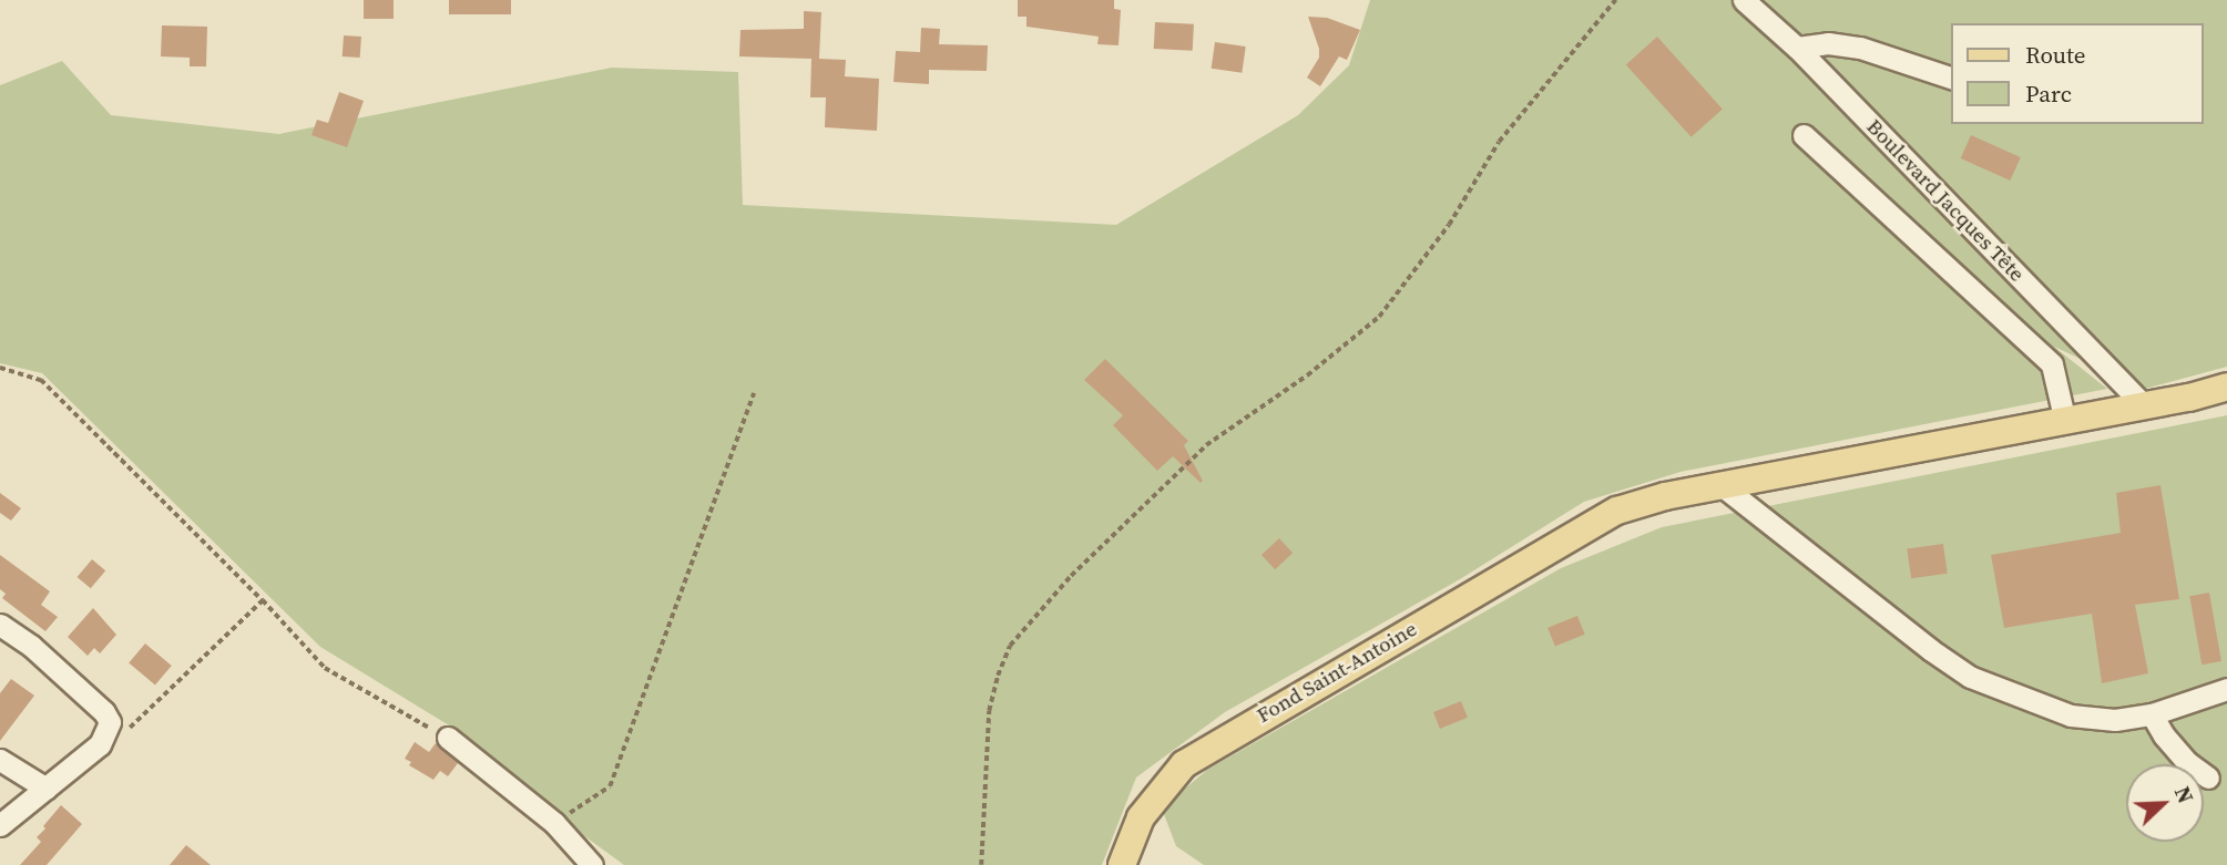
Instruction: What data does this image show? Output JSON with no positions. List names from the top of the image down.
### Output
{
  "streets": {
    "main road": ["Fond Saint-Antoine"],
    "street": ["Boulevard Jacques Tête"]
  },
  "crossings": [
    ["Boulevard Jacques Tête", "Fond Saint-Antoine"]
  ],
  "legend": ["Route", "Parc"],
  "north": "top right"
}
